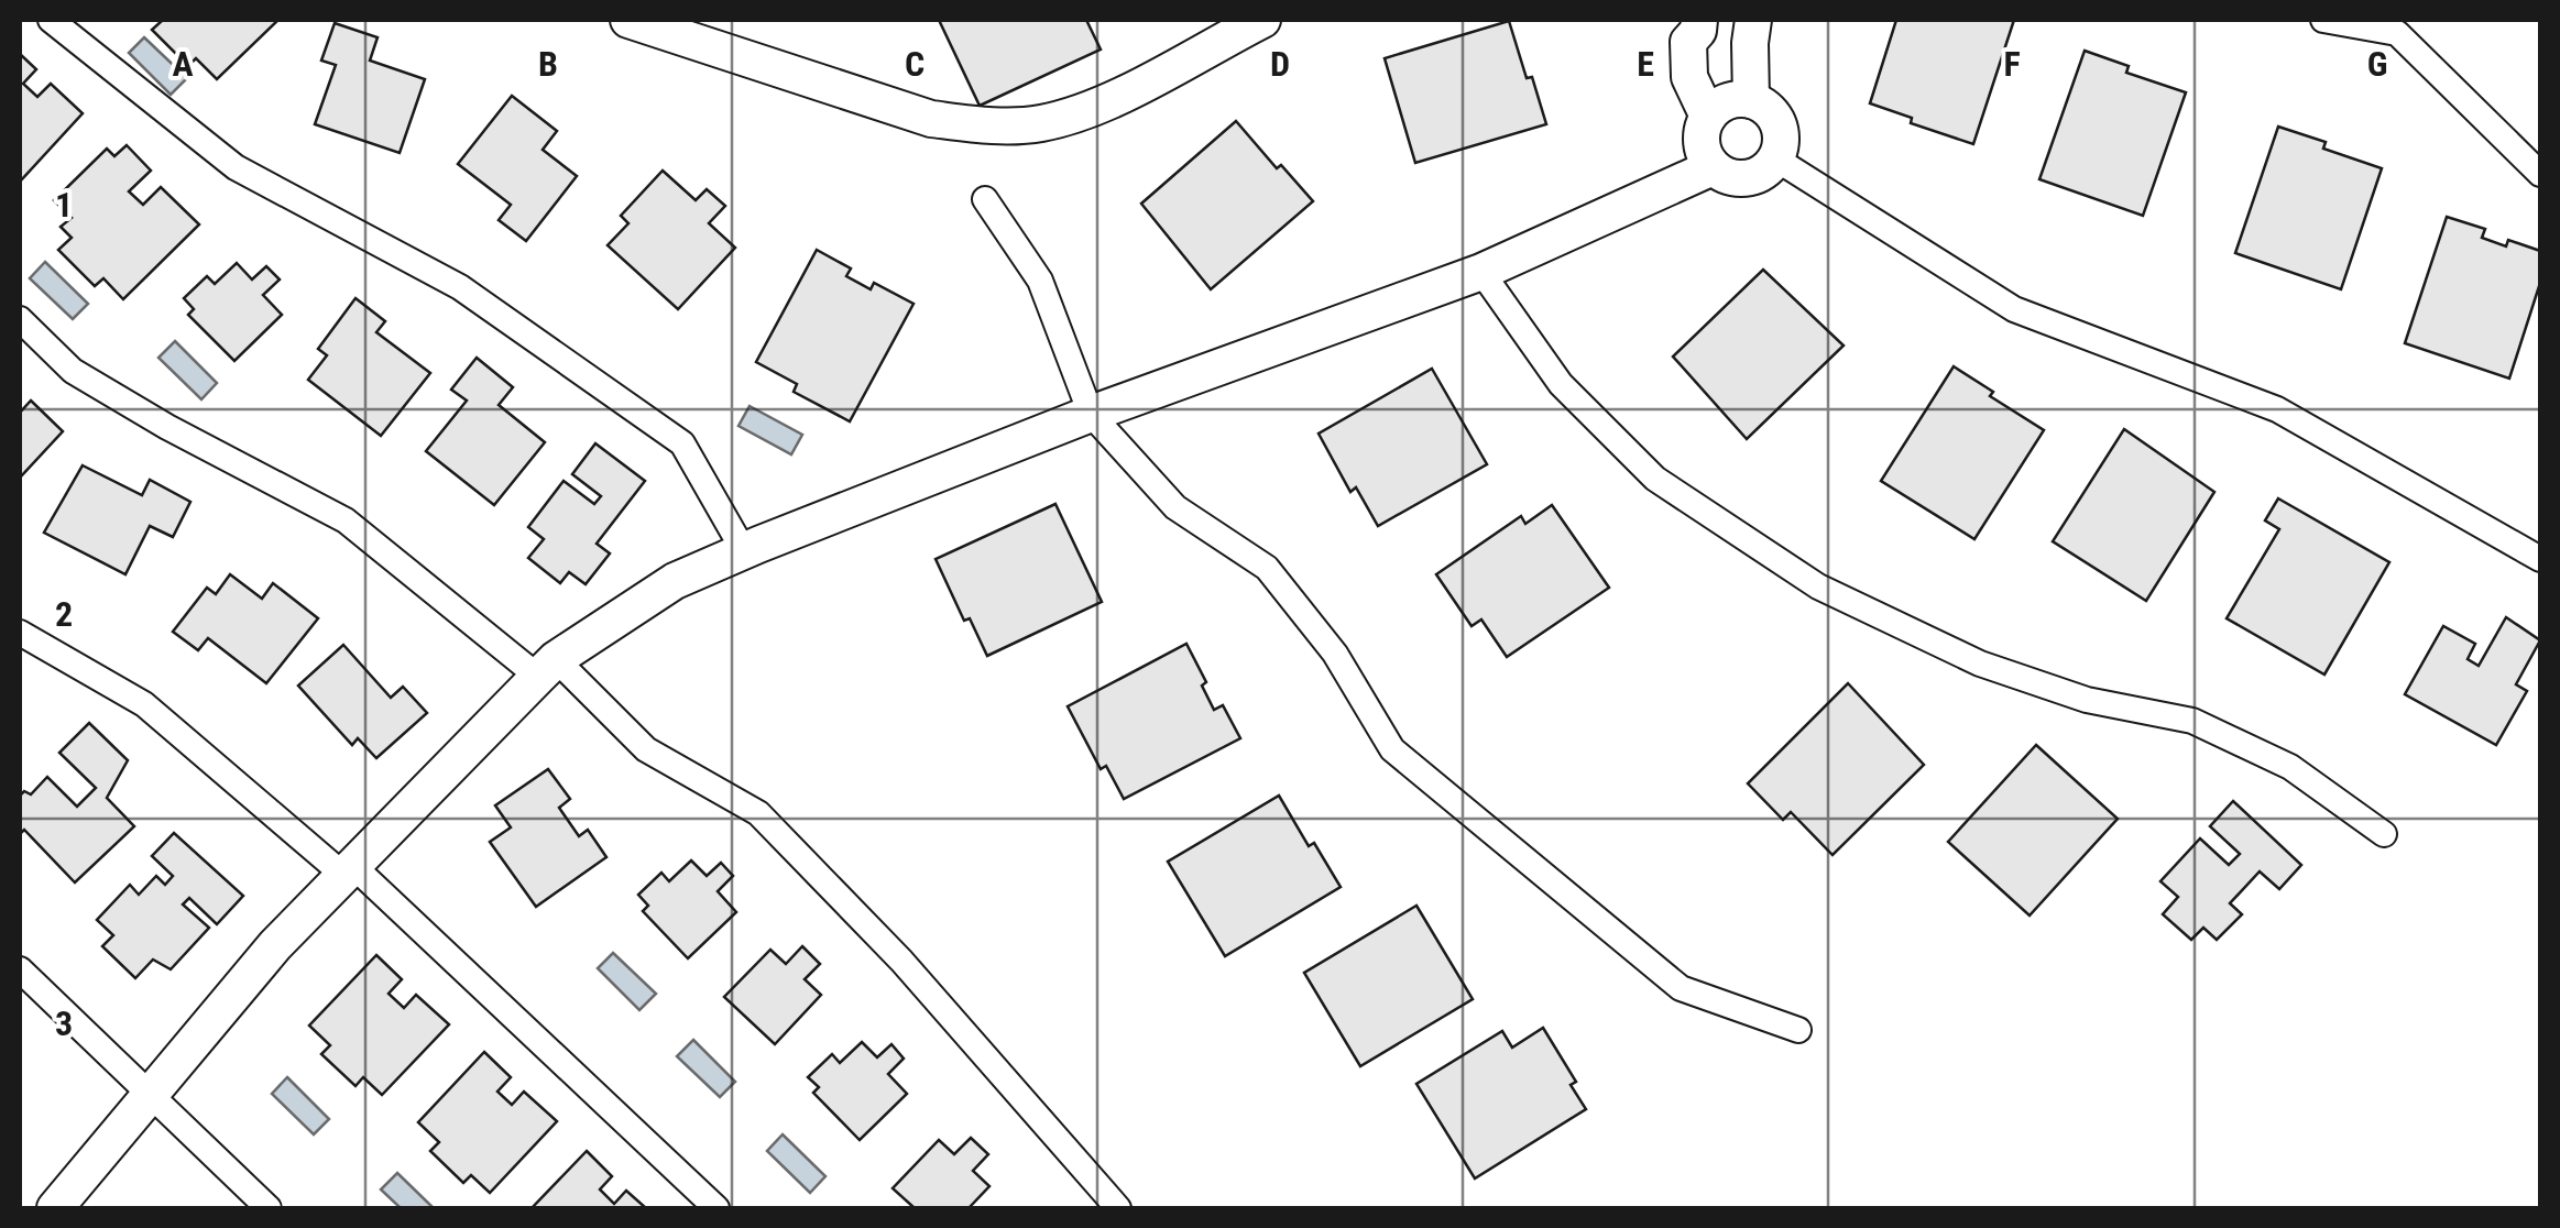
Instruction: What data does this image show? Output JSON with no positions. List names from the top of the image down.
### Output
{
  "grid": {
    "columns": [
      "A",
      "B",
      "C",
      "D",
      "E",
      "F",
      "G"
    ],
    "rows": ["1", "2", "3"]
  }
}
